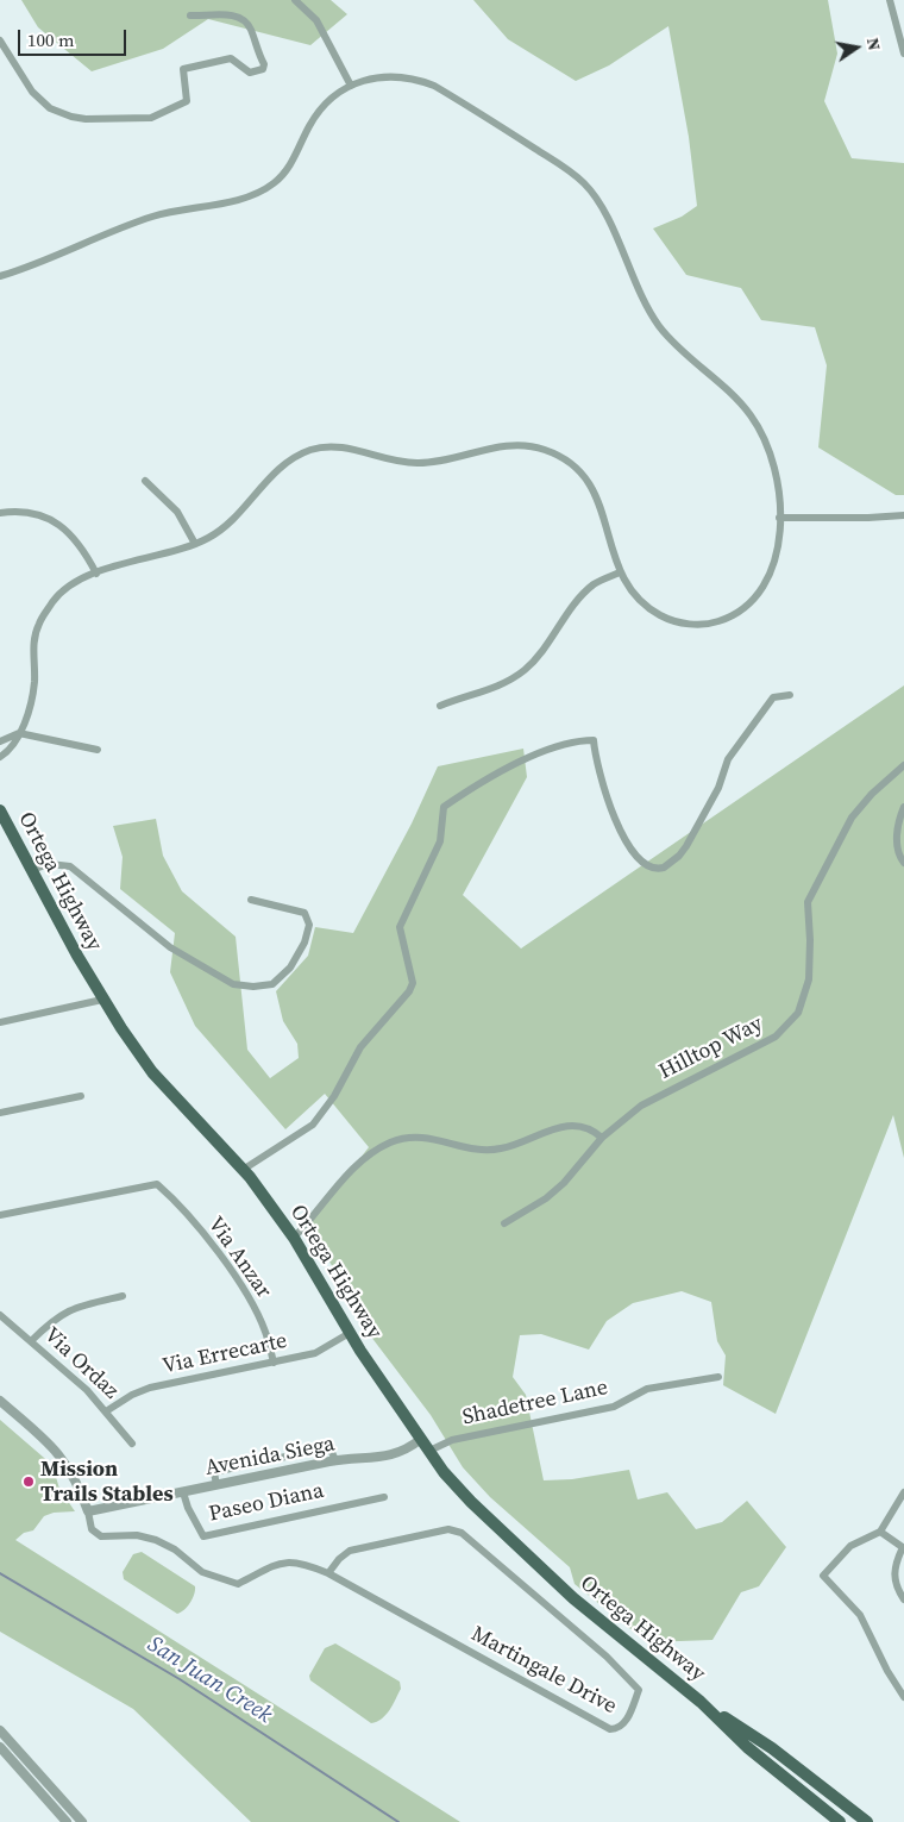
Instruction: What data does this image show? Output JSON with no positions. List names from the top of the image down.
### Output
{
  "streets": {
    "main road": ["Ortega Highway"],
    "street": [
      "Hilltop Way",
      "Via Anzar",
      "Via Errecarte",
      "Via Ordaz",
      "Shadetree Lane",
      "Avenida Siega",
      "Paseo Diana",
      "Martingale Drive"
    ]
  },
  "crossings": [
    ["Ortega Highway", "Via Errecarte"],
    ["Ortega Highway", "Shadetree Lane"],
    ["Ortega Highway", "Avenida Siega"],
    ["Via Anzar", "Via Errecarte"],
    ["Via Errecarte", "Via Ordaz"],
    ["Avenida Siega", "Paseo Diana"],
    ["Avenida Siega", "Martingale Drive"]
  ],
  "water": ["San Juan Creek"],
  "places": ["Mission Trails Stables"],
  "scale_bar": "100 m",
  "north": "right"
}
